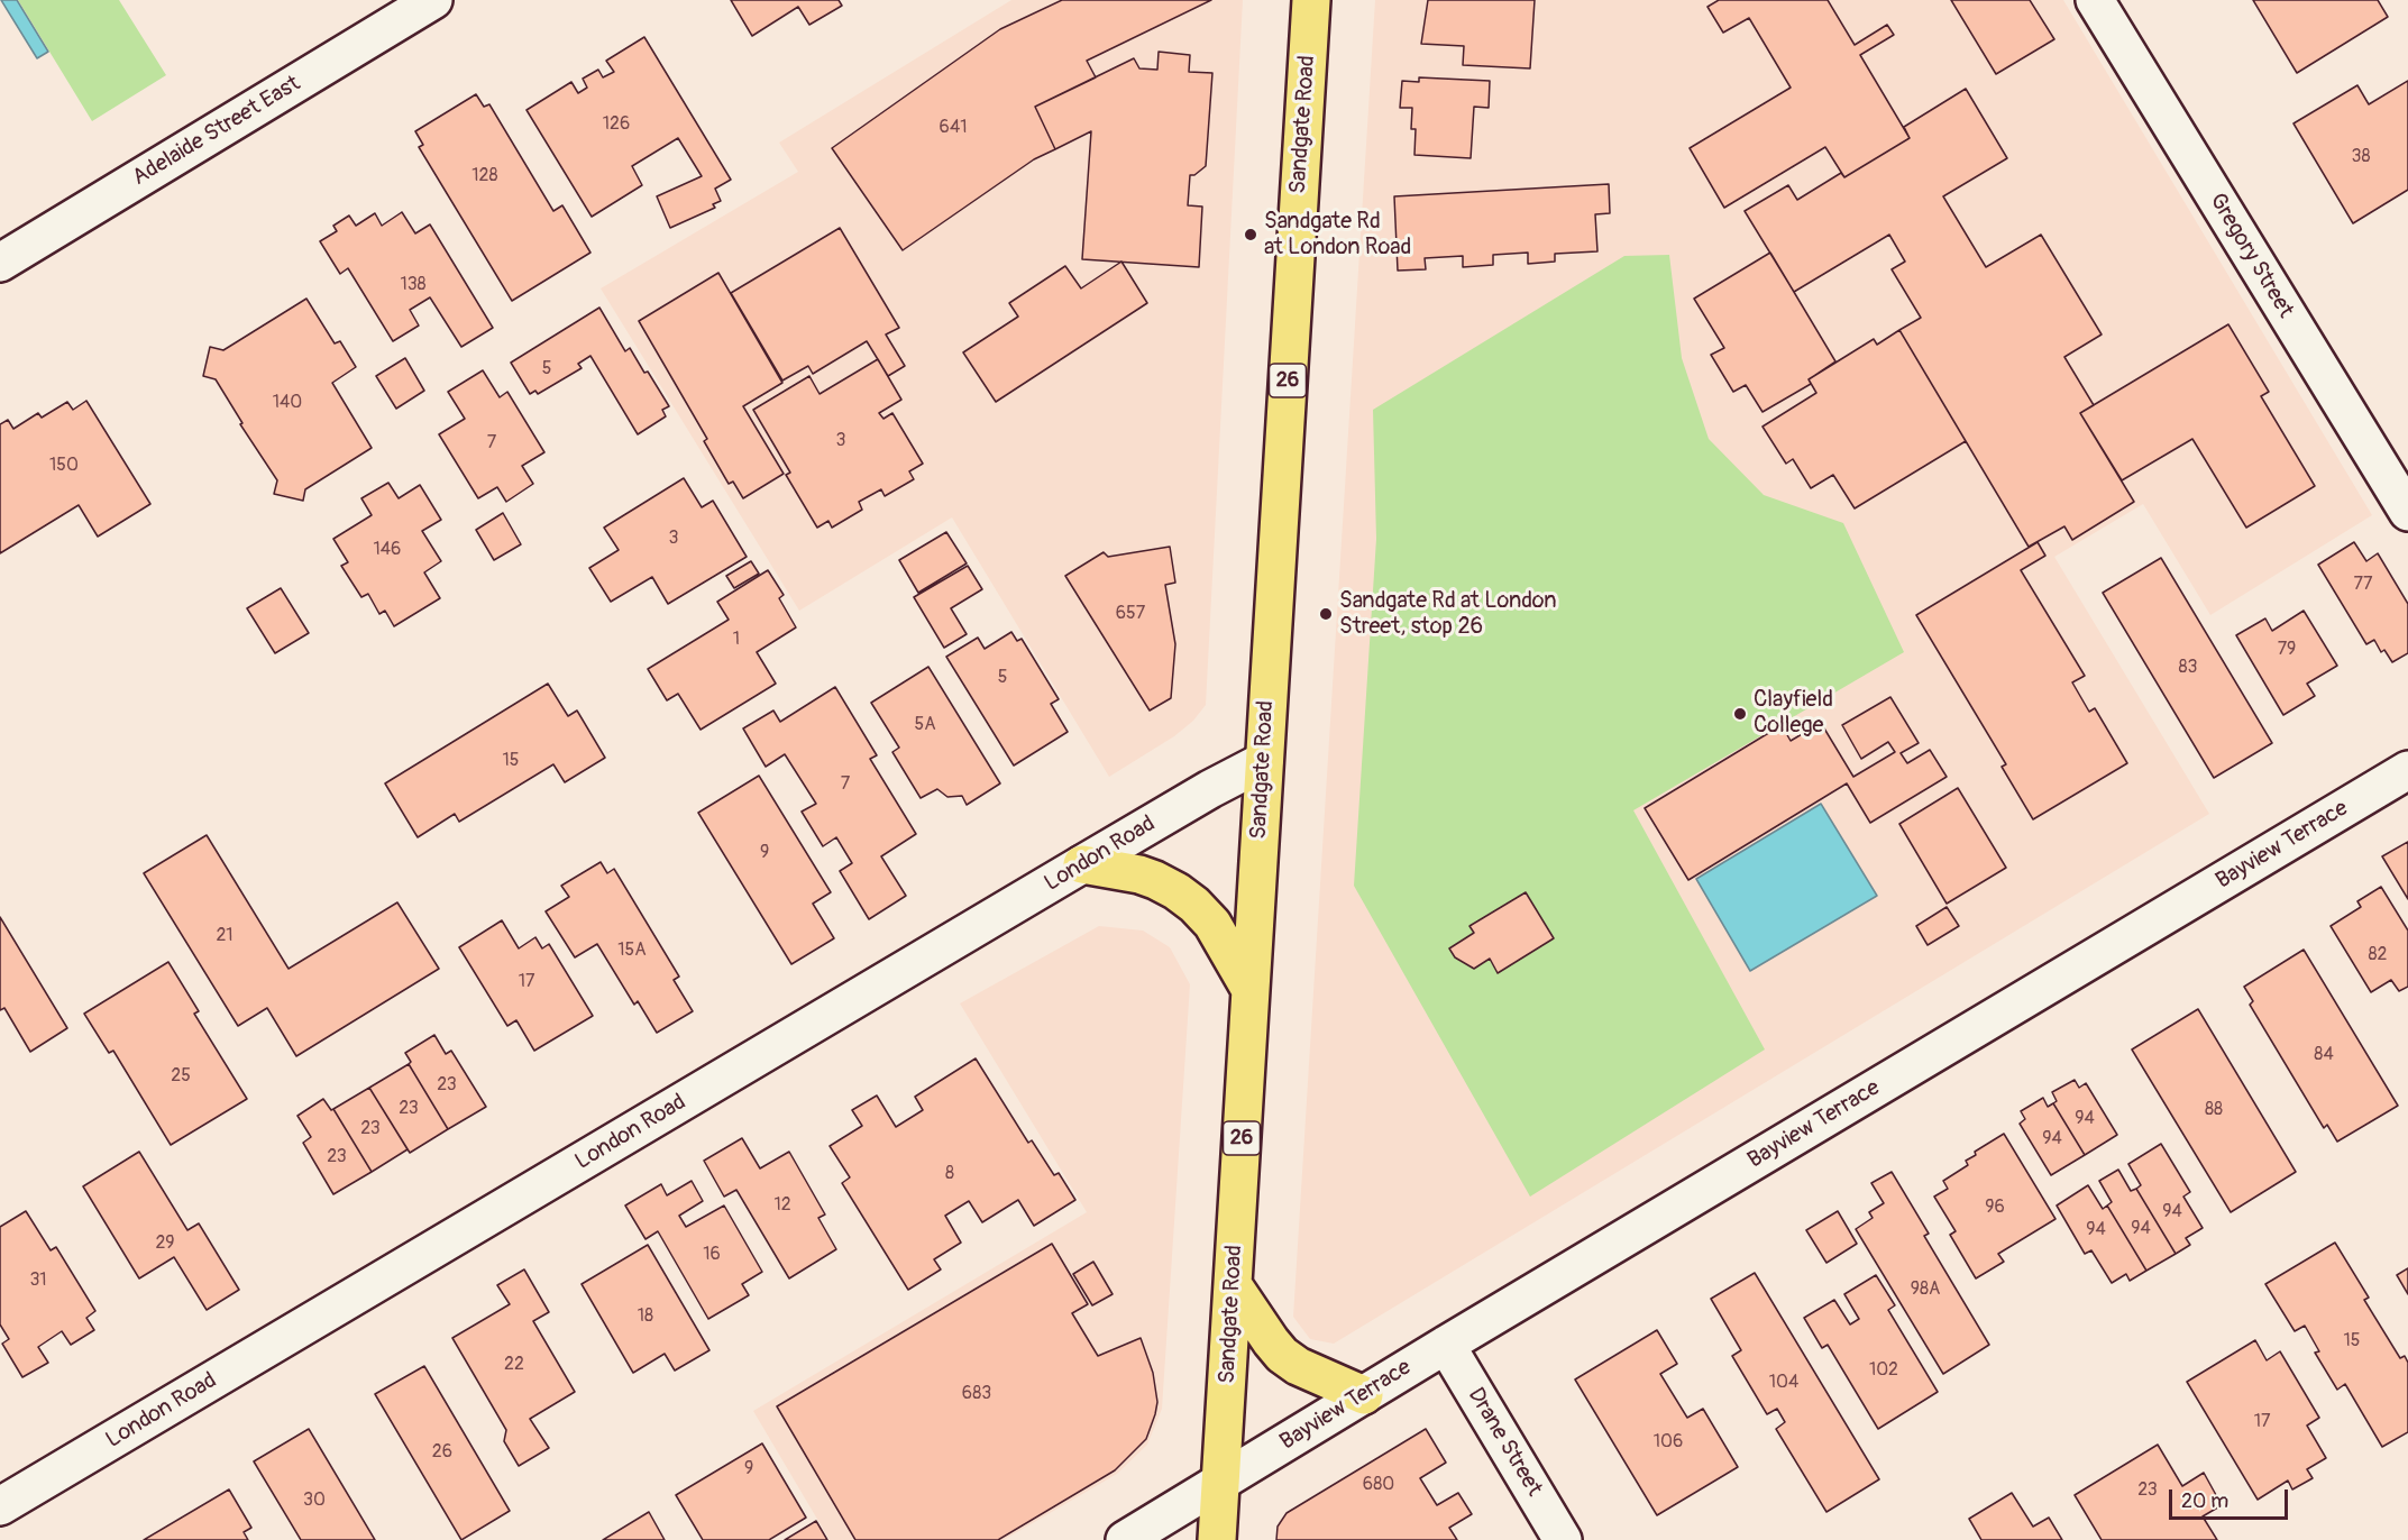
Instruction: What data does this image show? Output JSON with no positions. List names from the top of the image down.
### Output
{
  "streets": {
    "highway": ["Sandgate Road", "26"],
    "street": [
      "Adelaide Street East",
      "Gregory Street",
      "Bayview Terrace",
      "London Road",
      "Drane Street"
    ]
  },
  "crossings": [
    ["Sandgate Road", "Bayview Terrace"],
    ["Sandgate Road", "London Road"],
    ["Bayview Terrace", "Drane Street"]
  ],
  "places": ["Sandgate Rd at London Road", "Sandgate Rd at London Street, stop 26", "Clayfield College"],
  "house_numbers": [
    "126",
    "641",
    "38",
    "128",
    "138",
    "5",
    "140",
    "3",
    "7",
    "150",
    "3",
    "146",
    "77",
    "657",
    "1",
    "79",
    "83",
    "5",
    "5A",
    "15",
    "7",
    "9",
    "21",
    "15A",
    "82",
    "17",
    "84",
    "25",
    "23",
    "23",
    "88",
    "94",
    "23",
    "94",
    "23",
    "8",
    "12",
    "96",
    "94",
    "94",
    "94",
    "29",
    "16",
    "31",
    "98A",
    "18",
    "15",
    "22",
    "102",
    "104",
    "683",
    "17",
    "106",
    "26",
    "9",
    "680",
    "23",
    "30"
  ],
  "scale_bar": "20 m"
}
